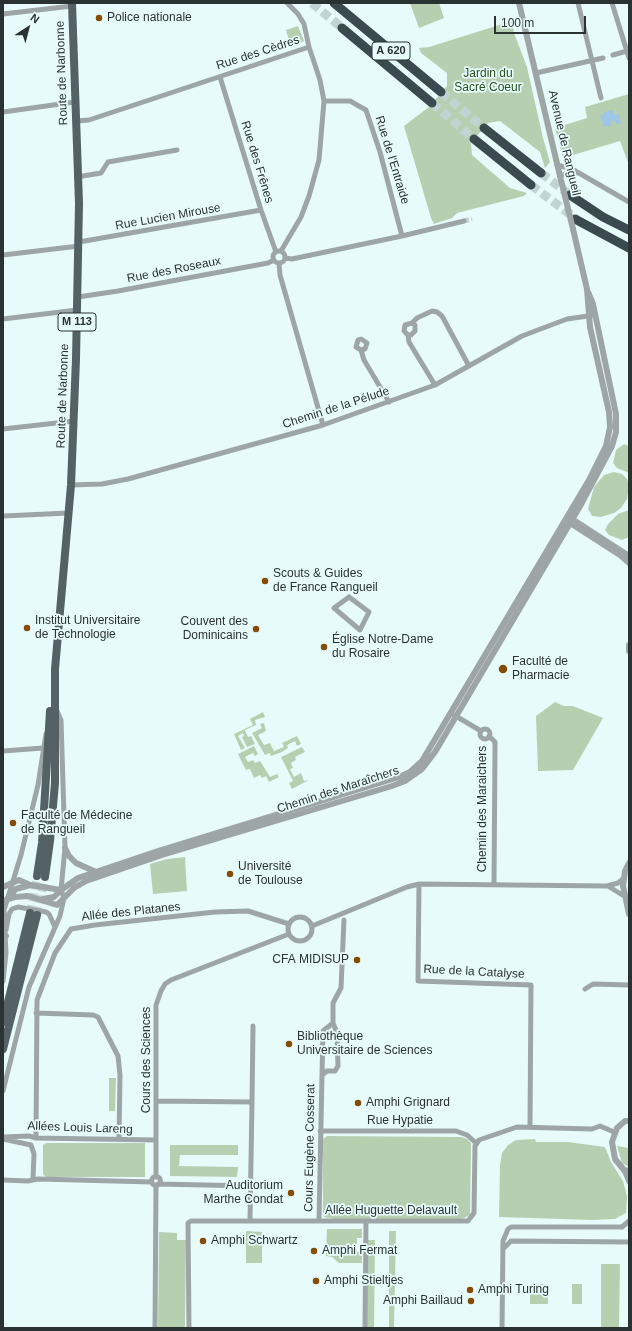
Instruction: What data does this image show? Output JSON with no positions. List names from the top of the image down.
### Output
{
  "streets": {
    "highway": ["A 620"],
    "main road": ["Route de Narbonne", "M 113"],
    "street": [
      "Rue des Cèdres",
      "Avenue de Rangueil",
      "Rue de l'Entraide",
      "Rue des Frênes",
      "Rue Lucien Mirouse",
      "Rue des Roseaux",
      "Chemin de la Pélude",
      "Chemin des Maraîchers",
      "Chemin des Maraichers",
      "Allée des Platanes",
      "Rue de la Catalyse",
      "Cours des Sciences",
      "Rue Hypatie",
      "Allées Louis Lareng",
      "Cours Eugène Cosserat",
      "Allée Huguette Delavault"
    ]
  },
  "crossings": [
    ["Rue des Cèdres", "Route de Narbonne"],
    ["Rue des Cèdres", "Rue de l'Entraide"],
    ["Rue des Cèdres", "Rue des Frênes"],
    ["Rue des Cèdres", "Rue des Roseaux"],
    ["Route de Narbonne", "Rue Lucien Mirouse"],
    ["Route de Narbonne", "Rue des Roseaux"],
    ["Route de Narbonne", "Chemin de la Pélude"],
    ["Route de Narbonne", "Chemin des Maraîchers"],
    ["Avenue de Rangueil", "Chemin de la Pélude"],
    ["Avenue de Rangueil", "Chemin des Maraîchers"],
    ["Rue des Frênes", "Rue Lucien Mirouse"],
    ["Rue des Frênes", "Rue des Roseaux"],
    ["Chemin des Maraîchers", "Chemin des Maraichers"],
    ["Allée des Platanes", "Cours des Sciences"],
    ["Allée des Platanes", "Allées Louis Lareng"],
    ["Cours des Sciences", "Allées Louis Lareng"],
    ["Rue Hypatie", "Cours Eugène Cosserat"],
    ["Rue Hypatie", "Allée Huguette Delavault"],
    ["Cours Eugène Cosserat", "Allée Huguette Delavault"]
  ],
  "parks": ["Jardin du Sacré Coeur"],
  "places": [
    "Police nationale",
    "Scouts & Guides de France Rangueil",
    "Institut Universitaire de Technologie",
    "Couvent des Dominicains",
    "Église Notre-Dame du Rosaire",
    "Faculté de Pharmacie",
    "Faculté de Médecine de Rangueil",
    "Université de Toulouse",
    "CFA MIDISUP",
    "Bibliothèque Universitaire de Sciences",
    "Amphi Grignard",
    "Auditorium Marthe Condat",
    "Amphi Schwartz",
    "Amphi Fermat",
    "Amphi Stieltjes",
    "Amphi Turing",
    "Amphi Baillaud"
  ],
  "scale_bar": "100 m",
  "north": "top right"
}
